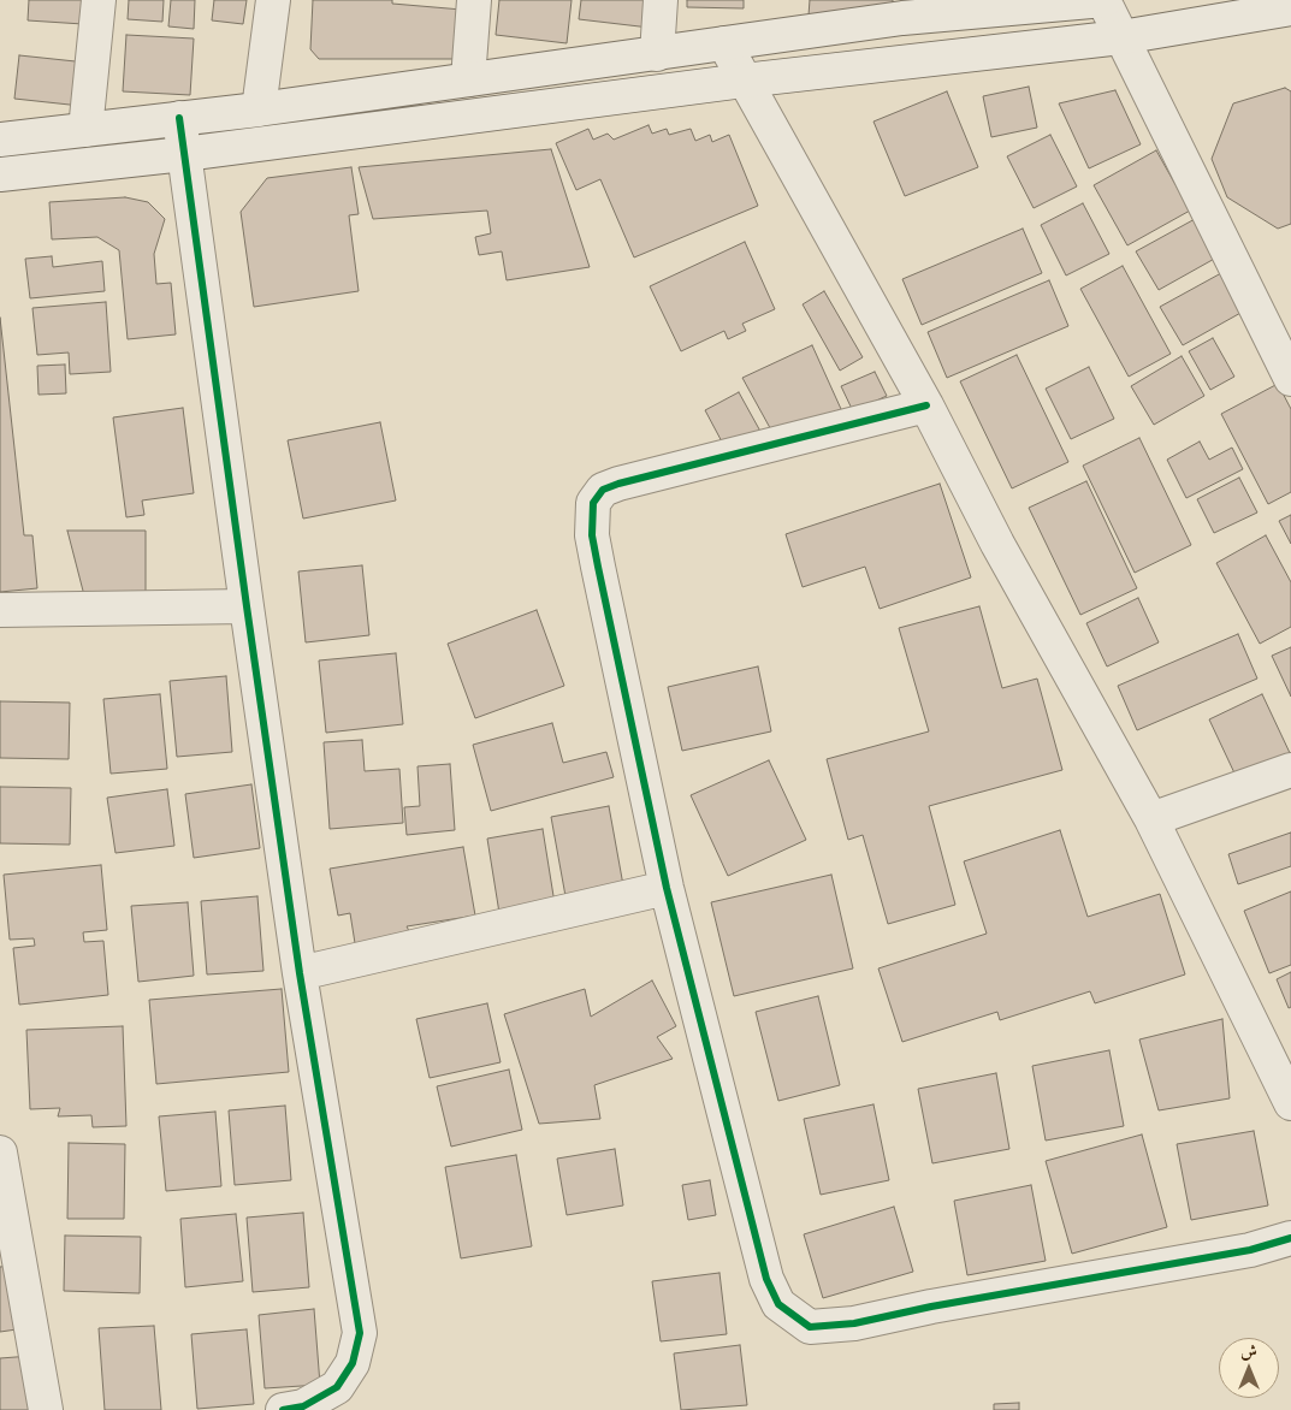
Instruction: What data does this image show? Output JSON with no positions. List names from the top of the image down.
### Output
{
  "north": "top"
}
